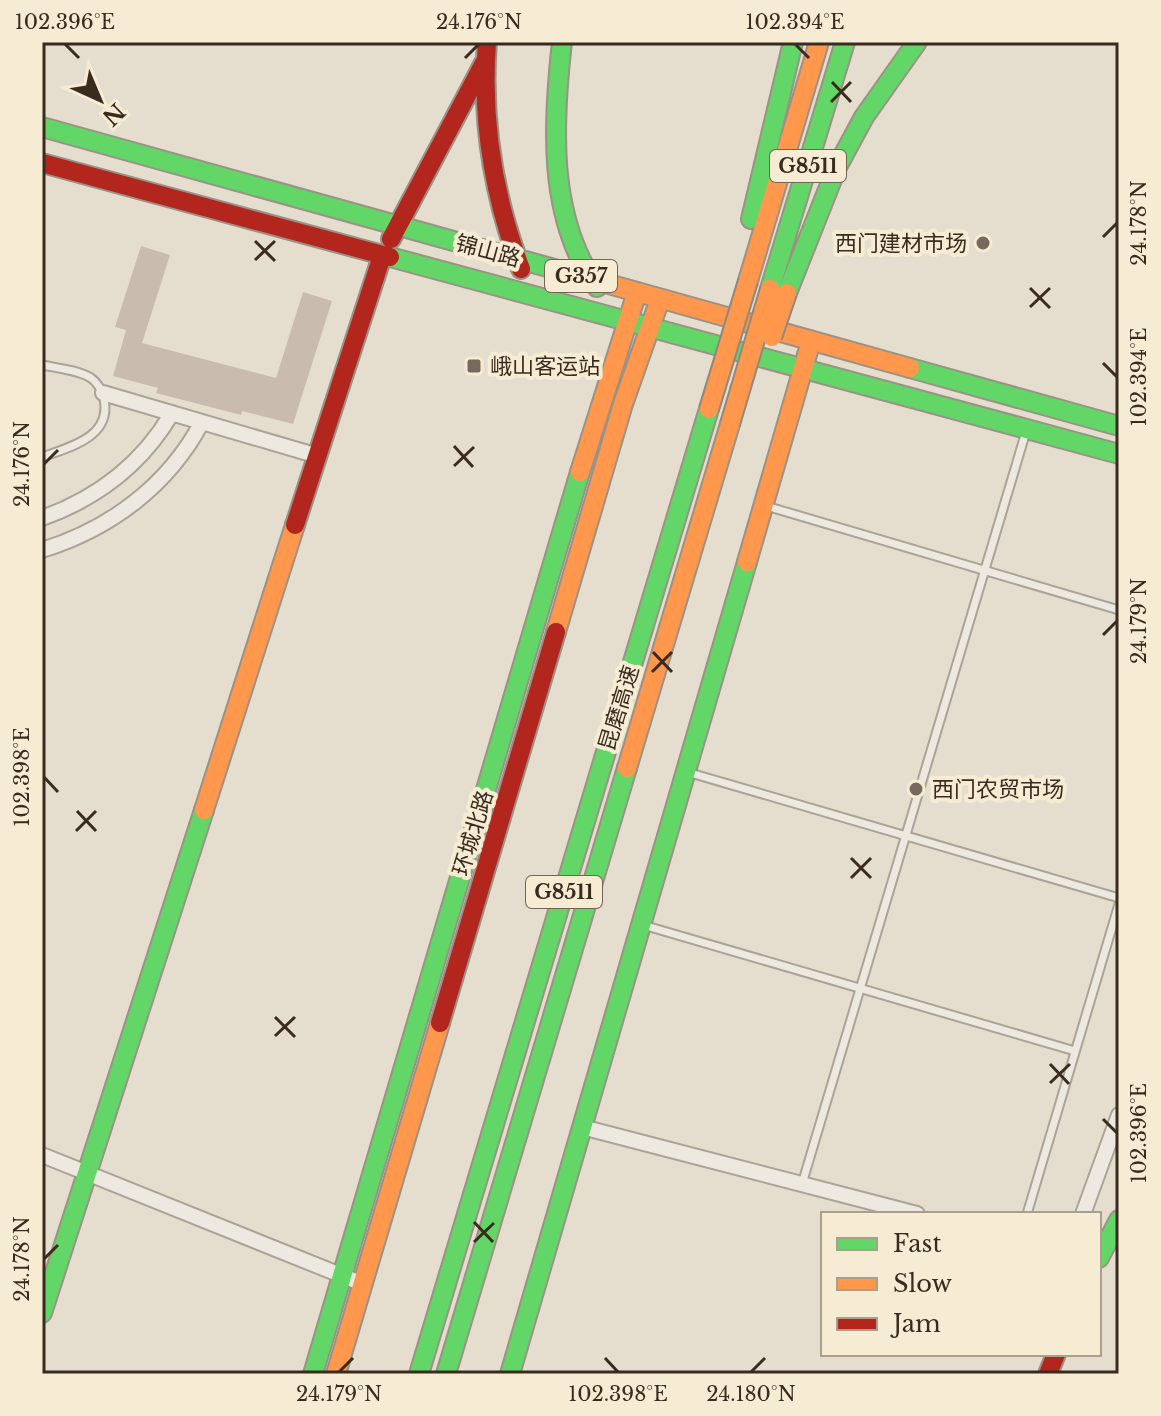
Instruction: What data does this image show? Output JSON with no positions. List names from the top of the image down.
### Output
{
  "streets": {
    "main road": [
      "G8511",
      "锦山路",
      "G357",
      "昆磨高速",
      "环城北路"
    ]
  },
  "crossings": [
    ["锦山路", "环城北路"]
  ],
  "places": {
    "other": ["西门建材市场", "西门农贸市场"],
    "transit": ["峨山客运站"]
  },
  "legend": ["Fast", "Slow", "Jam"],
  "north": "bottom right",
  "coordinates": [
    "102.396°E",
    "24.176°N",
    "102.394°E",
    "24.178°N",
    "24.179°N",
    "102.398°E",
    "24.180°N"
  ]
}
